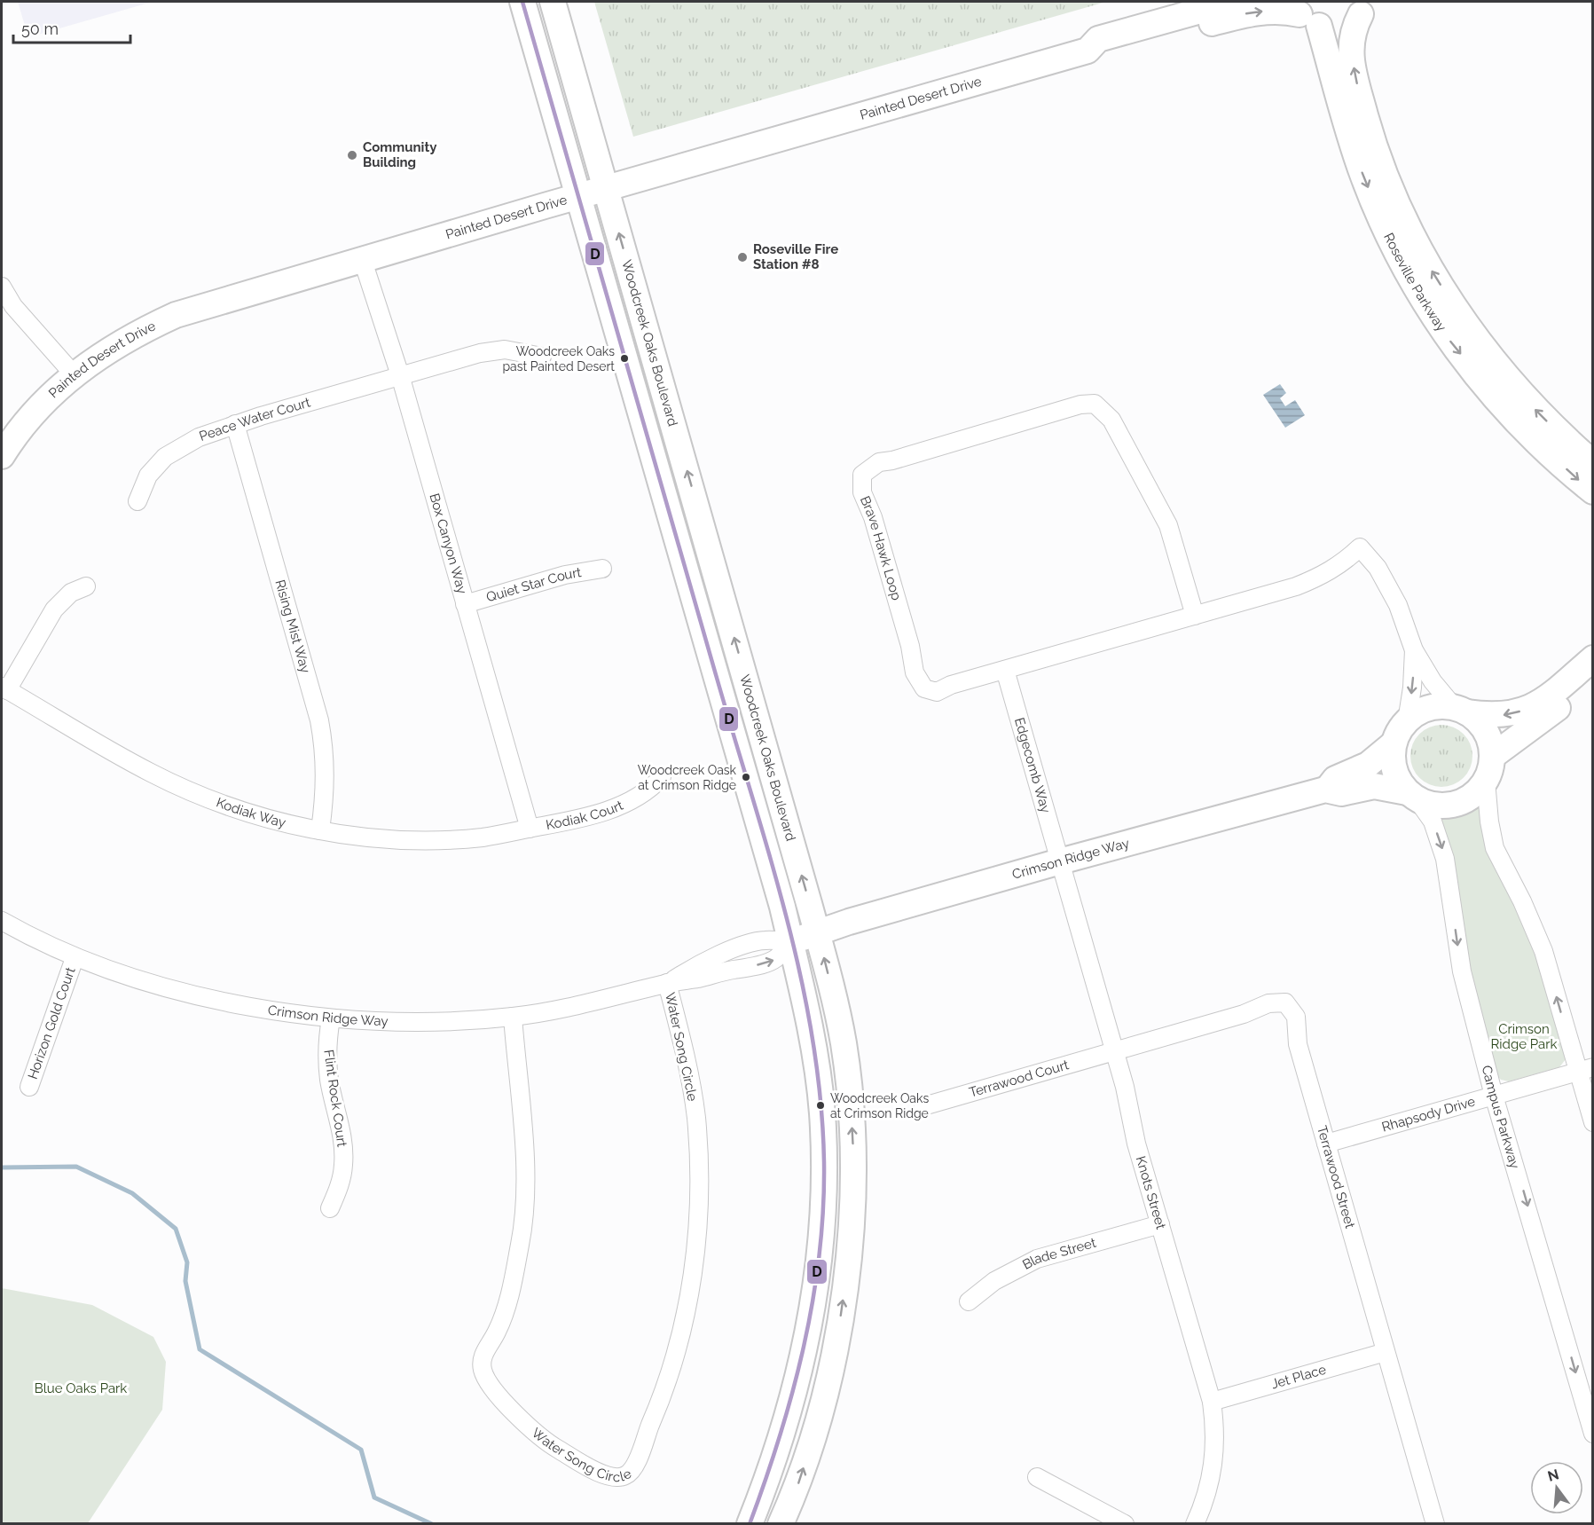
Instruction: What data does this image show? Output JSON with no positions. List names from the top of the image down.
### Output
{
  "streets": {
    "street": [
      "Painted Desert Drive",
      "Roseville Parkway",
      "Woodcreek Oaks Boulevard",
      "Peace Water Court",
      "Box Canyon Way",
      "Brave Hawk Loop",
      "Quiet Star Court",
      "Rising Mist Way",
      "Edgecomb Way",
      "Kodiak Way",
      "Kodiak Court",
      "Crimson Ridge Way",
      "Horizon Gold Court",
      "Water Song Circle",
      "Terrawood Court",
      "Flint Rock Court",
      "Rhapsody Drive",
      "Campus Parkway",
      "Terrawood Street",
      "Knots Street",
      "Blade Street",
      "Jet Place"
    ]
  },
  "crossings": [
    ["Painted Desert Drive", "Roseville Parkway"],
    ["Painted Desert Drive", "Woodcreek Oaks Boulevard"],
    ["Painted Desert Drive", "Box Canyon Way"],
    ["Woodcreek Oaks Boulevard", "Crimson Ridge Way"],
    ["Peace Water Court", "Box Canyon Way"],
    ["Peace Water Court", "Rising Mist Way"],
    ["Box Canyon Way", "Quiet Star Court"],
    ["Box Canyon Way", "Kodiak Way"],
    ["Box Canyon Way", "Kodiak Court"],
    ["Brave Hawk Loop", "Edgecomb Way"],
    ["Rising Mist Way", "Kodiak Way"],
    ["Edgecomb Way", "Crimson Ridge Way"],
    ["Edgecomb Way", "Knots Street"],
    ["Kodiak Way", "Kodiak Court"],
    ["Crimson Ridge Way", "Horizon Gold Court"],
    ["Crimson Ridge Way", "Water Song Circle"],
    ["Crimson Ridge Way", "Flint Rock Court"],
    ["Crimson Ridge Way", "Campus Parkway"],
    ["Crimson Ridge Way", "Knots Street"],
    ["Terrawood Court", "Terrawood Street"],
    ["Terrawood Court", "Knots Street"],
    ["Rhapsody Drive", "Campus Parkway"],
    ["Rhapsody Drive", "Terrawood Street"],
    ["Terrawood Street", "Knots Street"],
    ["Terrawood Street", "Jet Place"],
    ["Knots Street", "Blade Street"],
    ["Knots Street", "Jet Place"]
  ],
  "parks": ["Crimson Ridge Park", "Blue Oaks Park"],
  "places": [
    "Community Building",
    "Roseville Fire Station #8",
    "Woodcreek Oaks past Painted Desert",
    "Woodcreek Oask at Crimson Ridge",
    "Woodcreek Oaks at Crimson Ridge"
  ],
  "lines": ["transit line D"],
  "scale_bar": "50 m",
  "north": "top"
}
